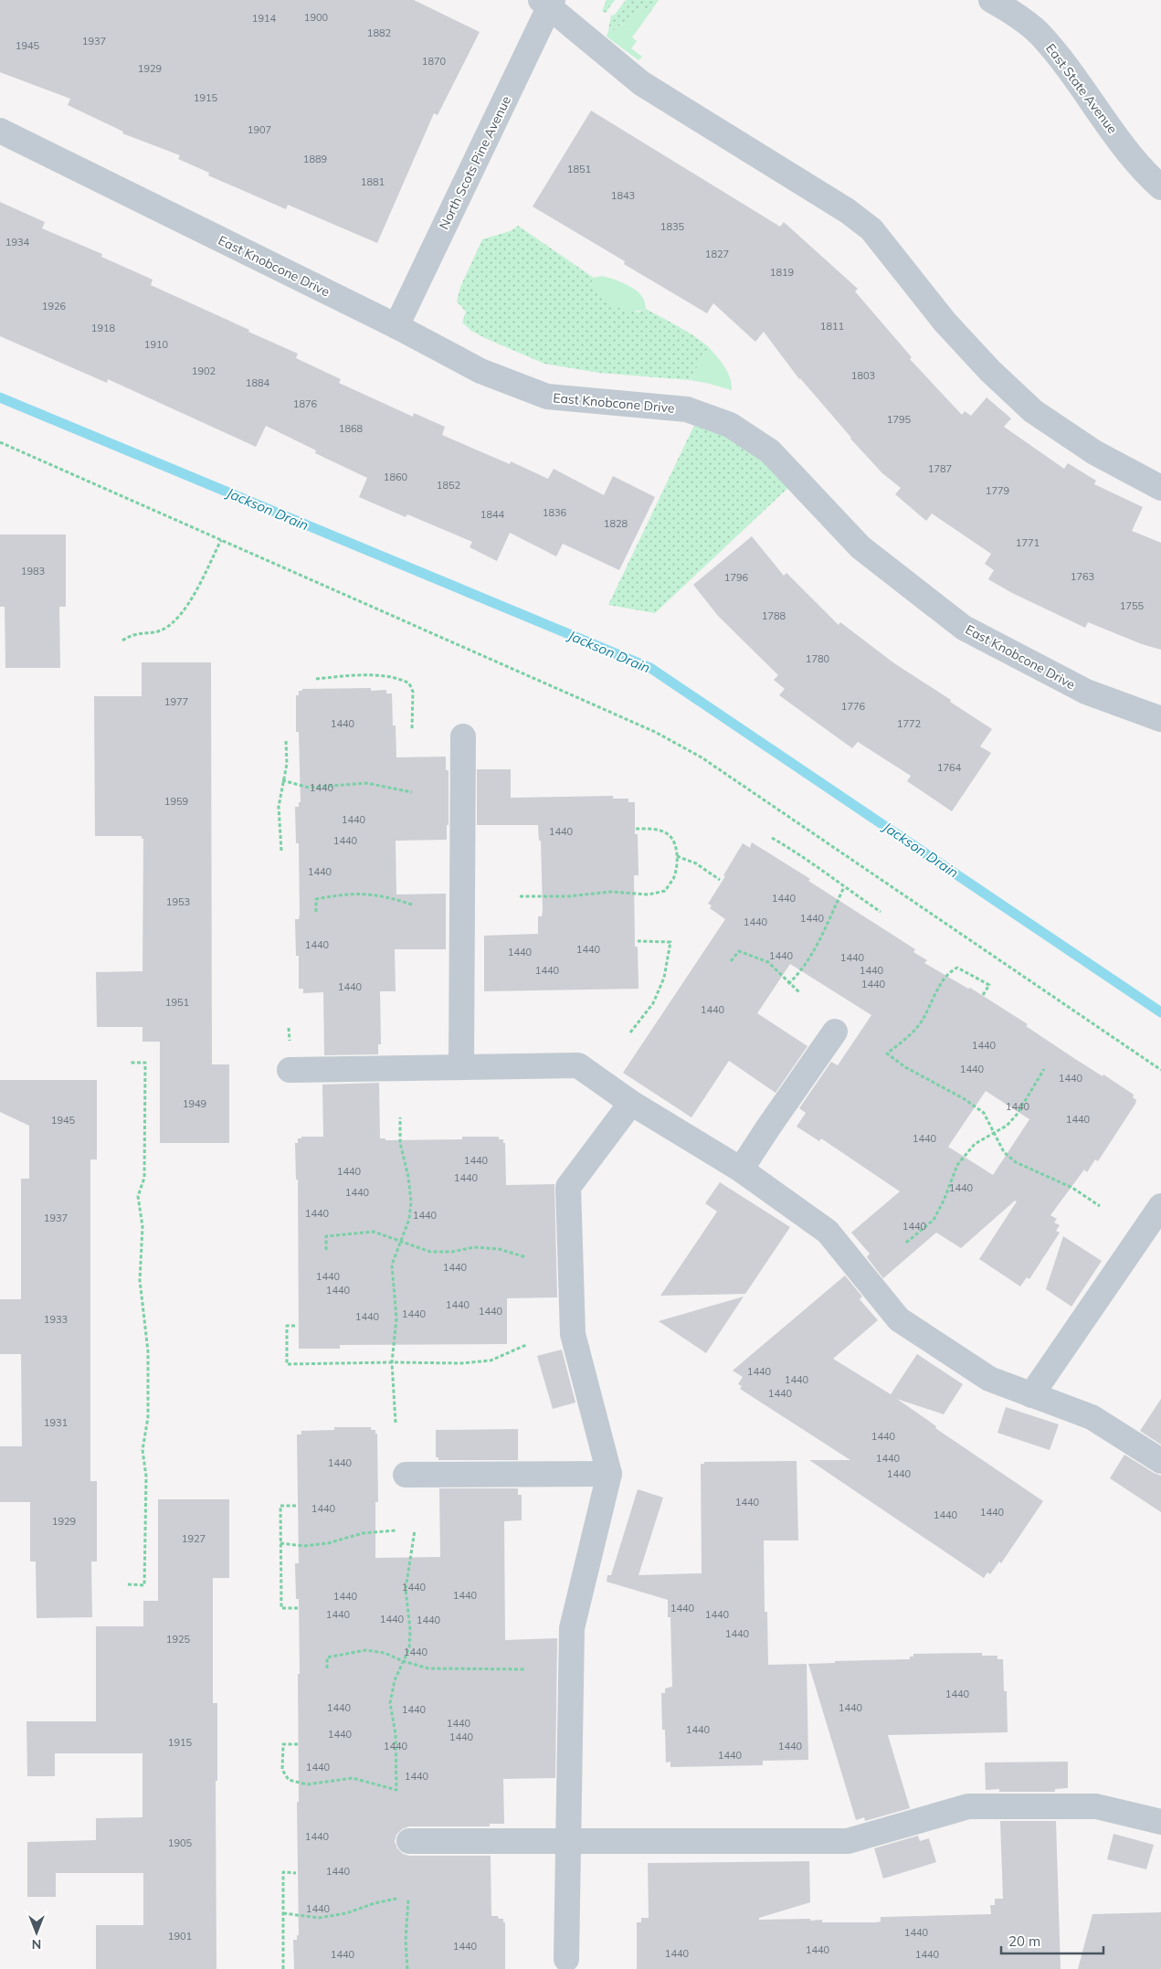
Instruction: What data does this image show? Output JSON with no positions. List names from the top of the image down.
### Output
{
  "streets": {
    "street": ["East State Avenue", "North Scots Pine Avenue", "East Knobcone Drive"]
  },
  "crossings": [
    ["North Scots Pine Avenue", "East Knobcone Drive"]
  ],
  "water": ["Jackson Drain"],
  "house_numbers": [
    "1900",
    "1914",
    "1882",
    "1937",
    "1945",
    "1870",
    "1929",
    "1915",
    "1907",
    "1889",
    "1851",
    "1881",
    "1843",
    "1835",
    "1934",
    "1827",
    "1819",
    "1926",
    "1811",
    "1918",
    "1910",
    "1902",
    "1803",
    "1884",
    "1876",
    "1795",
    "1868",
    "1787",
    "1860",
    "1852",
    "1779",
    "1836",
    "1844",
    "1828",
    "1771",
    "1983",
    "1763",
    "1796",
    "1755",
    "1788",
    "1780",
    "1977",
    "1776",
    "1440",
    "1772",
    "1764",
    "1440",
    "1959",
    "1440",
    "1440",
    "1440",
    "1440",
    "1440",
    "1953",
    "1440",
    "1440",
    "1440",
    "1440",
    "1440",
    "1440",
    "1440",
    "1440",
    "1440",
    "1440",
    "1440",
    "1951",
    "1440",
    "1440",
    "1440",
    "1440",
    "1949",
    "1440",
    "1440",
    "1945",
    "1440",
    "1440",
    "1440",
    "1440",
    "1440",
    "1440",
    "1440",
    "1440",
    "1937",
    "1440",
    "1440",
    "1440",
    "1440",
    "1440",
    "1440",
    "1440",
    "1440",
    "1933",
    "1440",
    "1440",
    "1440",
    "1931",
    "1440",
    "1440",
    "1440",
    "1440",
    "1440",
    "1440",
    "1440",
    "1440",
    "1929",
    "1927",
    "1440",
    "1440",
    "1440",
    "1440",
    "1440",
    "1440",
    "1440",
    "1440",
    "1440",
    "1925",
    "1440",
    "1440",
    "1440",
    "1440",
    "1440",
    "1440",
    "1440",
    "1440",
    "1440",
    "1915",
    "1440",
    "1440",
    "1440",
    "1440",
    "1440",
    "1440",
    "1905",
    "1440",
    "1440",
    "1440",
    "1901",
    "1440",
    "1440",
    "1440",
    "1440",
    "1440"
  ],
  "scale_bar": "20 m",
  "north": "bottom"
}
